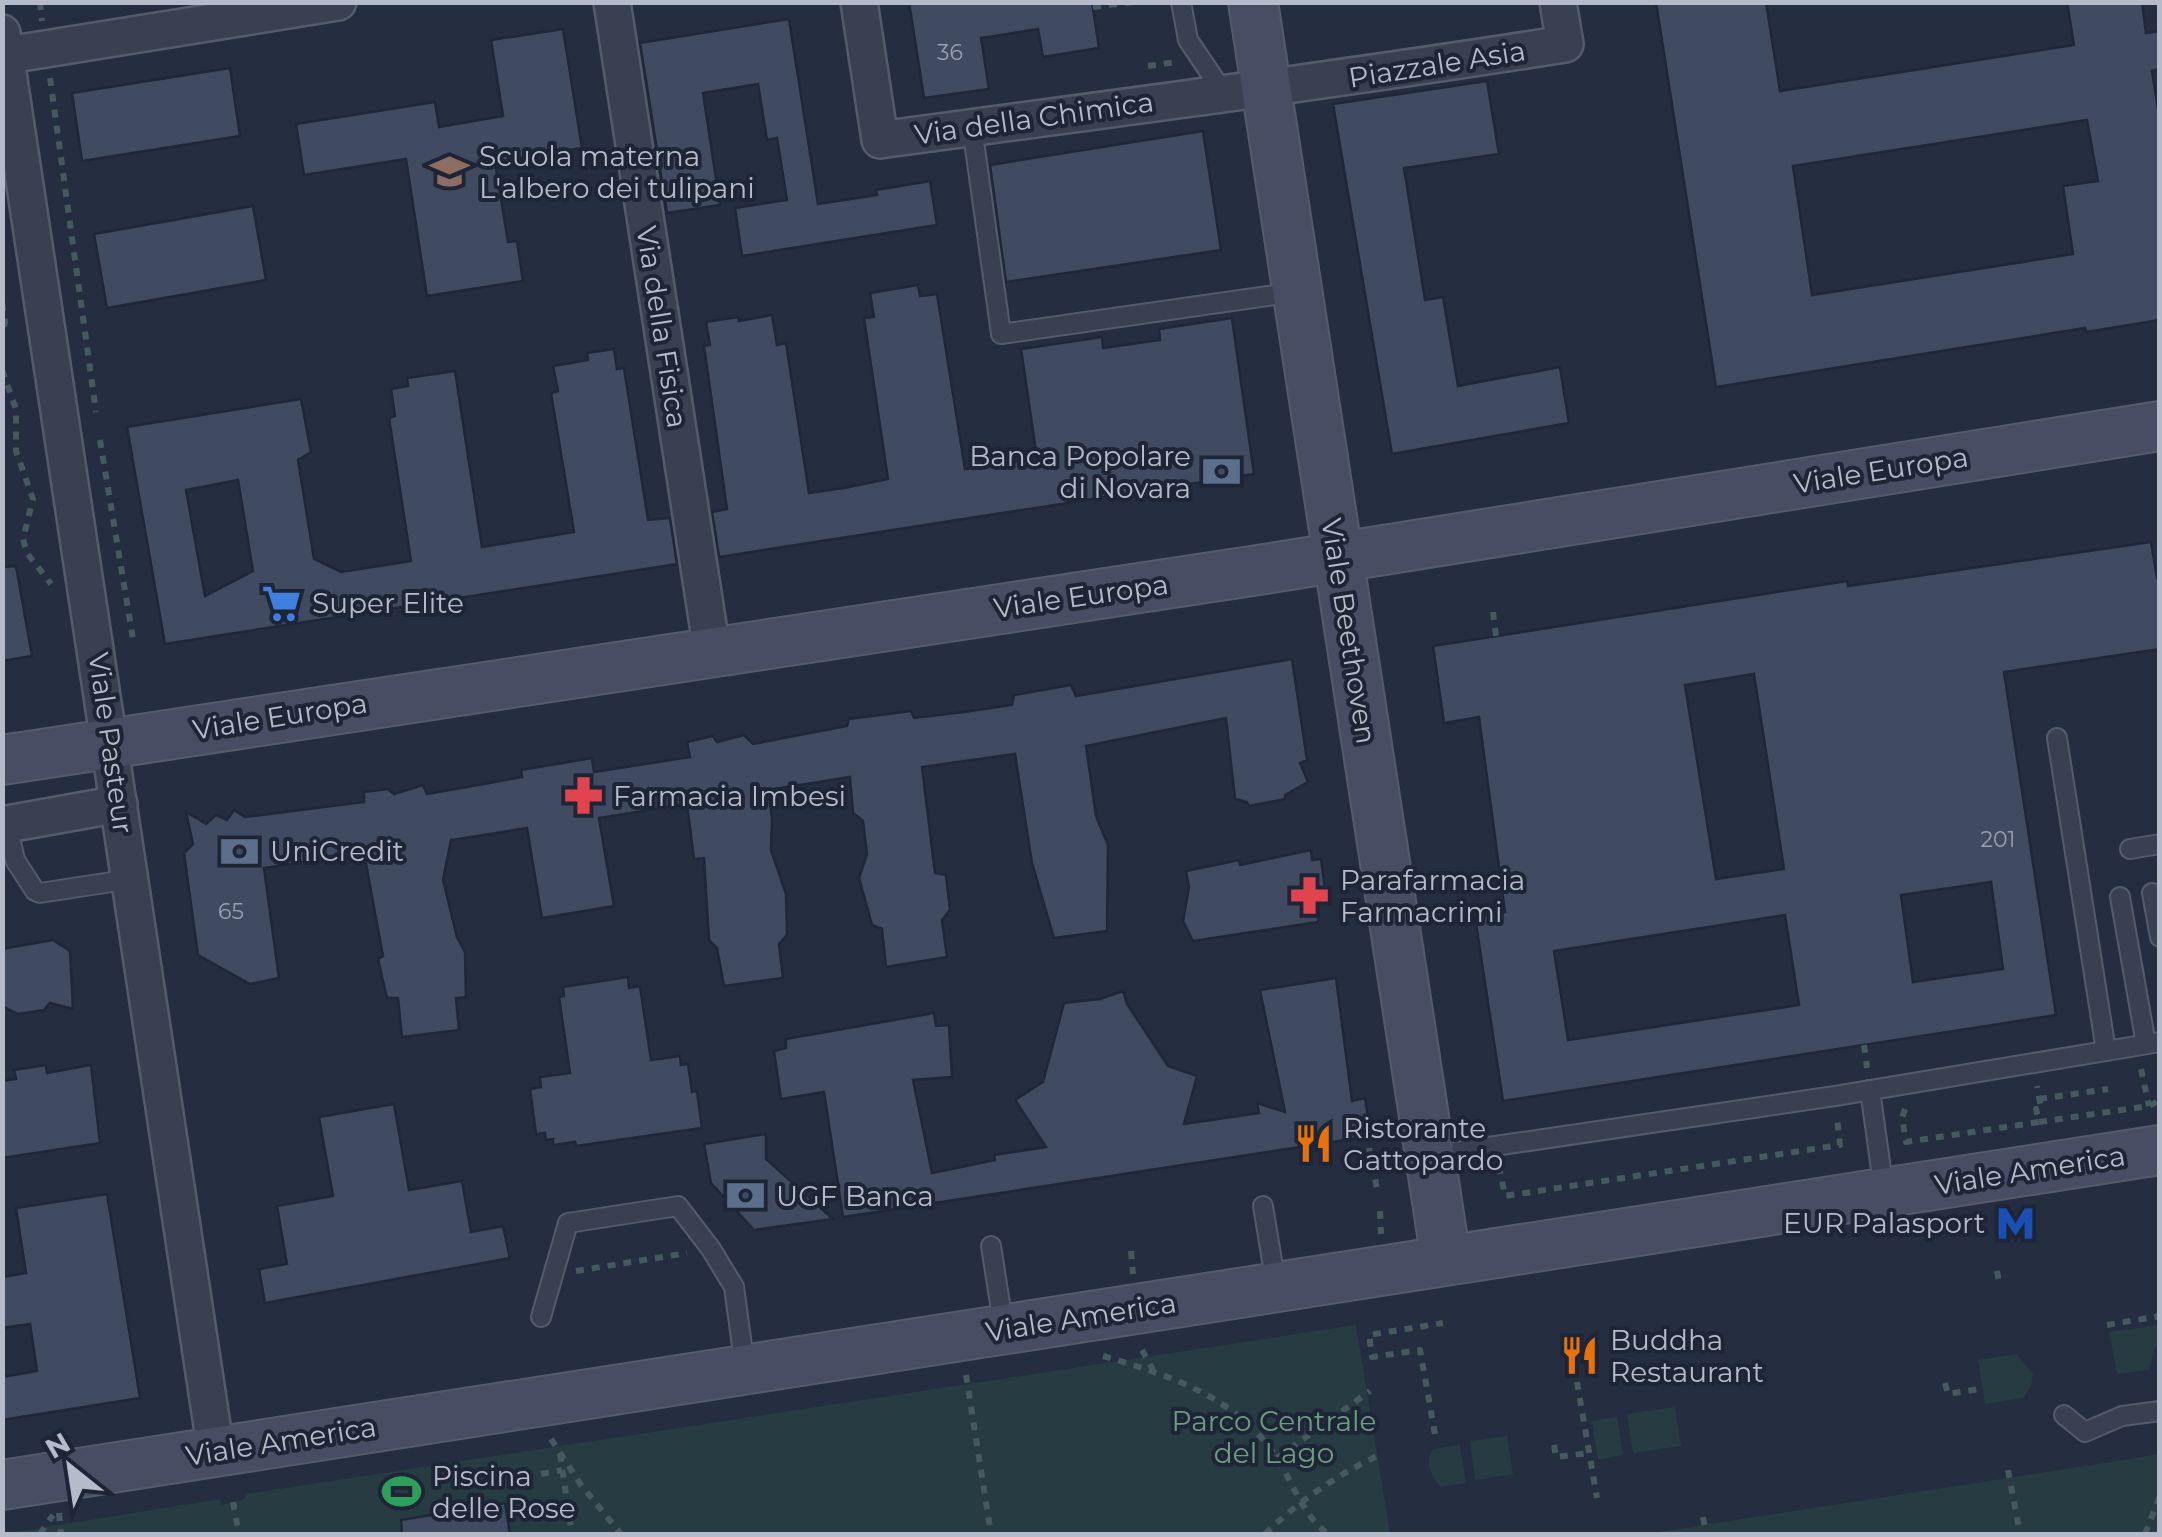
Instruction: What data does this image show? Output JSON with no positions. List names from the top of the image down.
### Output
{
  "streets": {
    "street": [
      "Piazzale Asia",
      "Via della Chimica",
      "Via della Fisica",
      "Viale Europa",
      "Viale Beethoven",
      "Viale Pasteur",
      "Viale America"
    ]
  },
  "crossings": [
    ["Piazzale Asia", "Via della Chimica"],
    ["Piazzale Asia", "Viale Beethoven"],
    ["Via della Chimica", "Viale Beethoven"],
    ["Via della Fisica", "Viale Europa"],
    ["Viale Europa", "Viale Beethoven"],
    ["Viale Europa", "Viale Pasteur"],
    ["Viale Beethoven", "Viale America"],
    ["Viale Pasteur", "Viale America"]
  ],
  "parks": ["Parco Centrale del Lago"],
  "places": {
    "school or university": ["Scuola materna L'albero dei tulipani"],
    "bank": ["Banca Popolare di Novara", "UniCredit", "UGF Banca"],
    "supermarket": ["Super Elite"],
    "pharmacy": ["Farmacia Imbesi", "Parafarmacia Farmacrimi"],
    "restaurant": ["Ristorante Gattopardo", "Buddha Restaurant"],
    "metro station": ["EUR Palasport"],
    "sports": ["Piscina delle Rose"]
  },
  "house_numbers": ["36", "201", "65"],
  "north": "top left"
}
